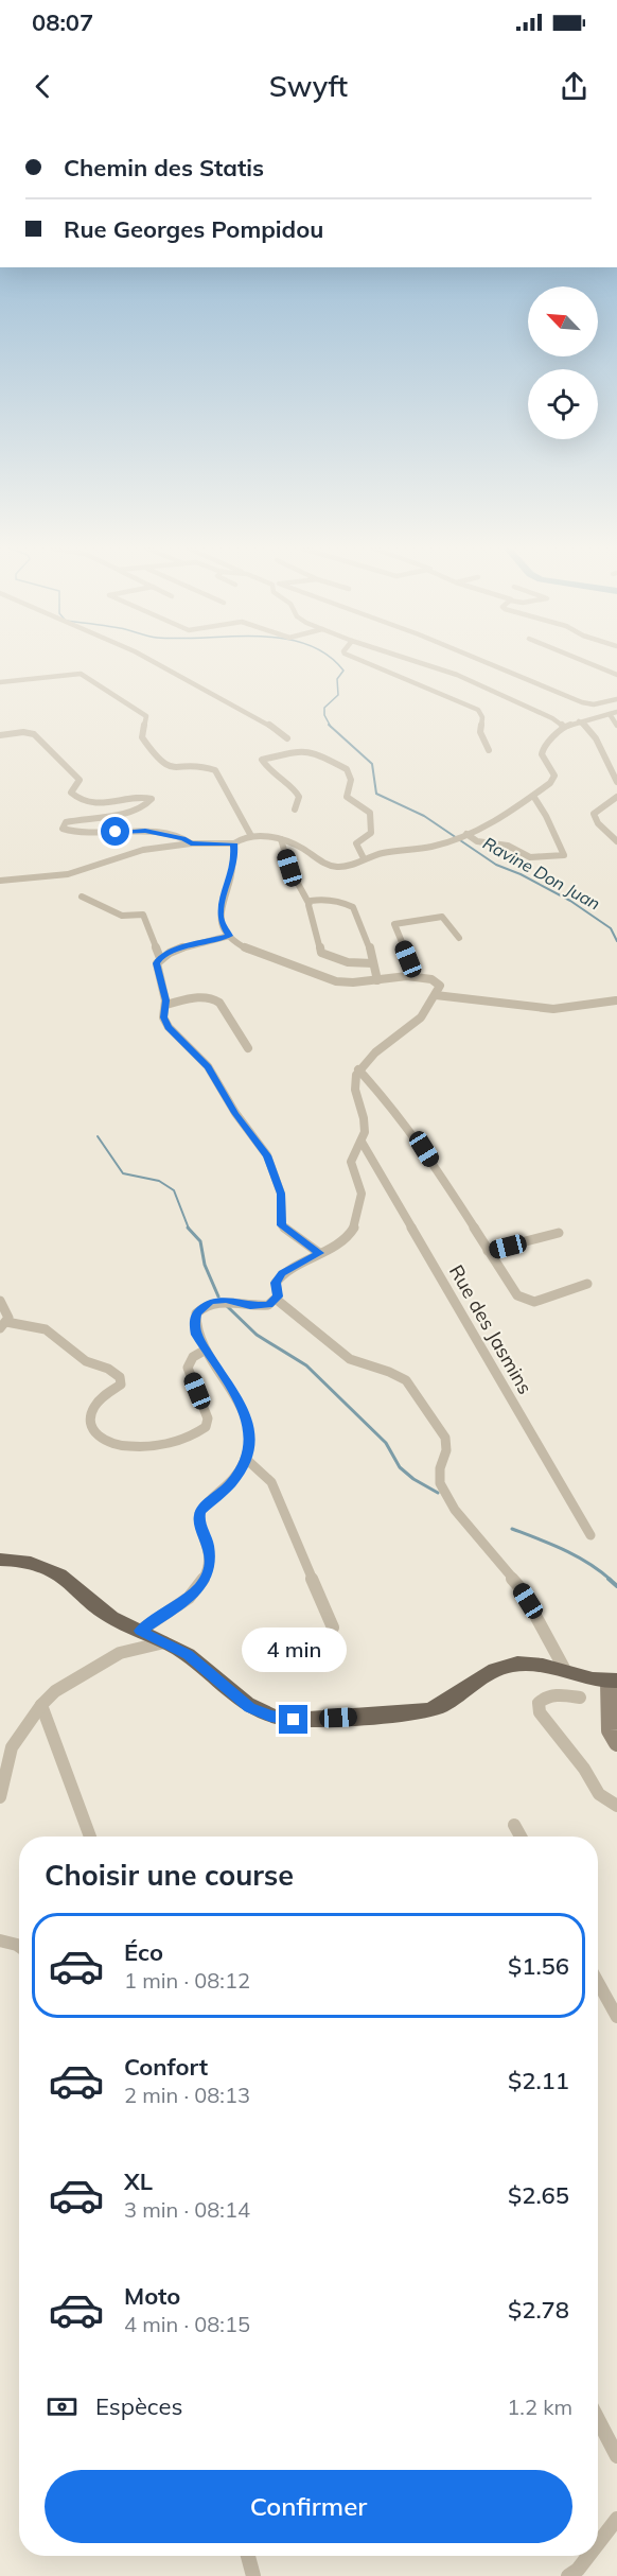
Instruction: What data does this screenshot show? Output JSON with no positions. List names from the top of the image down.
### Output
{
  "streets": {
    "street": ["Rue des Jasmins"]
  },
  "water": ["Ravine Don Juan"],
  "north": "top left",
  "page": {
    "status": "08:07",
    "header": "Swyft",
    "banner": ["Chemin des Statis", "Rue Georges Pompidou"],
    "bubble": "4 min",
    "heading": "Choisir une course",
    "list": [
      {
        "name": "Éco",
        "note": "1 min · 08:12",
        "value": "$1.56"
      },
      {
        "name": "Confort",
        "note": "2 min · 08:13",
        "value": "$2.11"
      },
      {
        "name": "XL",
        "note": "3 min · 08:14",
        "value": "$2.65"
      },
      {
        "name": "Moto",
        "note": "4 min · 08:15",
        "value": "$2.78"
      }
    ],
    "pay": ["Espèces", "1.2 km"],
    "buttons": "Confirmer"
  }
}
